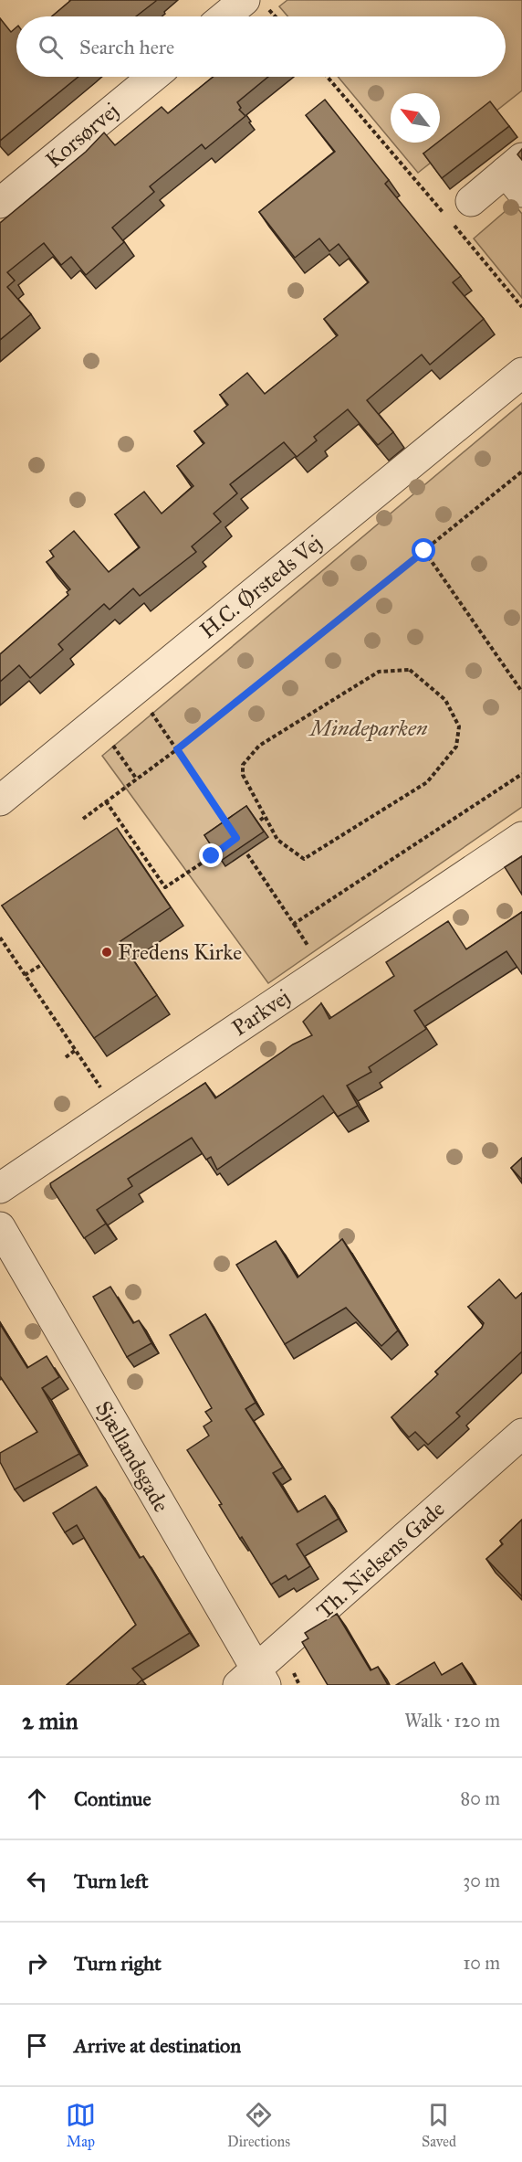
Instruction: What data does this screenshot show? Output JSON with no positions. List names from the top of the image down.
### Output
{
  "streets": {
    "street": [
      "Korsørvej",
      "H.C. Ørsteds Vej",
      "Parkvej",
      "Sjællandsgade",
      "Th. Nielsens Gade"
    ]
  },
  "crossings": [
    ["Sjællandsgade", "Th. Nielsens Gade"]
  ],
  "parks": ["Mindeparken"],
  "places": ["Fredens Kirke"],
  "north": "top left",
  "page": {
    "search": "Search here",
    "heading": ["2 min", "Walk · 120 m"],
    "list": [
      ["Continue", "80 m"],
      ["Turn left", "30 m"],
      ["Turn right", "10 m"],
      "Arrive at destination"
    ],
    "nav": ["Map", "Directions", "Saved"]
  }
}
